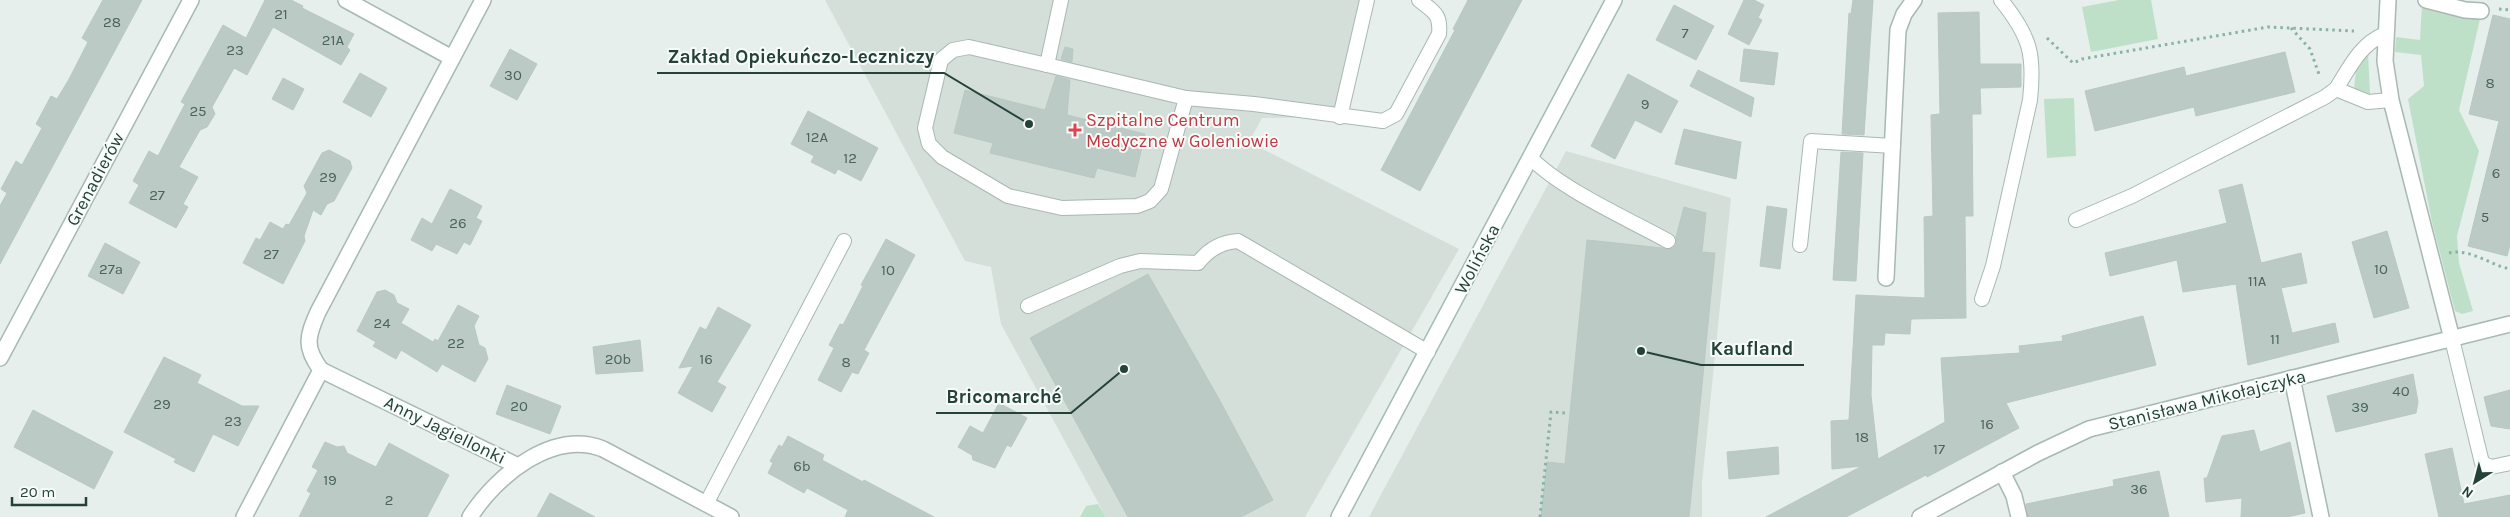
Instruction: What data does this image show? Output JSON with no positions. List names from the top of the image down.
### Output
{
  "streets": {
    "street": [
      "Grenadierów",
      "Wolińska",
      "Stanisława Mikołajczyka",
      "Anny Jagiellonki"
    ]
  },
  "places": {
    "other": ["Zakład Opiekuńczo-Leczniczy", "Kaufland", "Bricomarché"],
    "health": ["Szpitalne Centrum Medyczne w Goleniowie"]
  },
  "house_numbers": [
    "21",
    "28",
    "7",
    "21A",
    "23",
    "30",
    "8",
    "9",
    "25",
    "12A",
    "12",
    "6",
    "29",
    "27",
    "5",
    "26",
    "27",
    "27a",
    "10",
    "10",
    "11A",
    "24",
    "11",
    "22",
    "20b",
    "16",
    "8",
    "40",
    "29",
    "20",
    "39",
    "23",
    "16",
    "18",
    "17",
    "6b",
    "19",
    "36",
    "2"
  ],
  "scale_bar": "20 m",
  "north": "bottom left"
}
